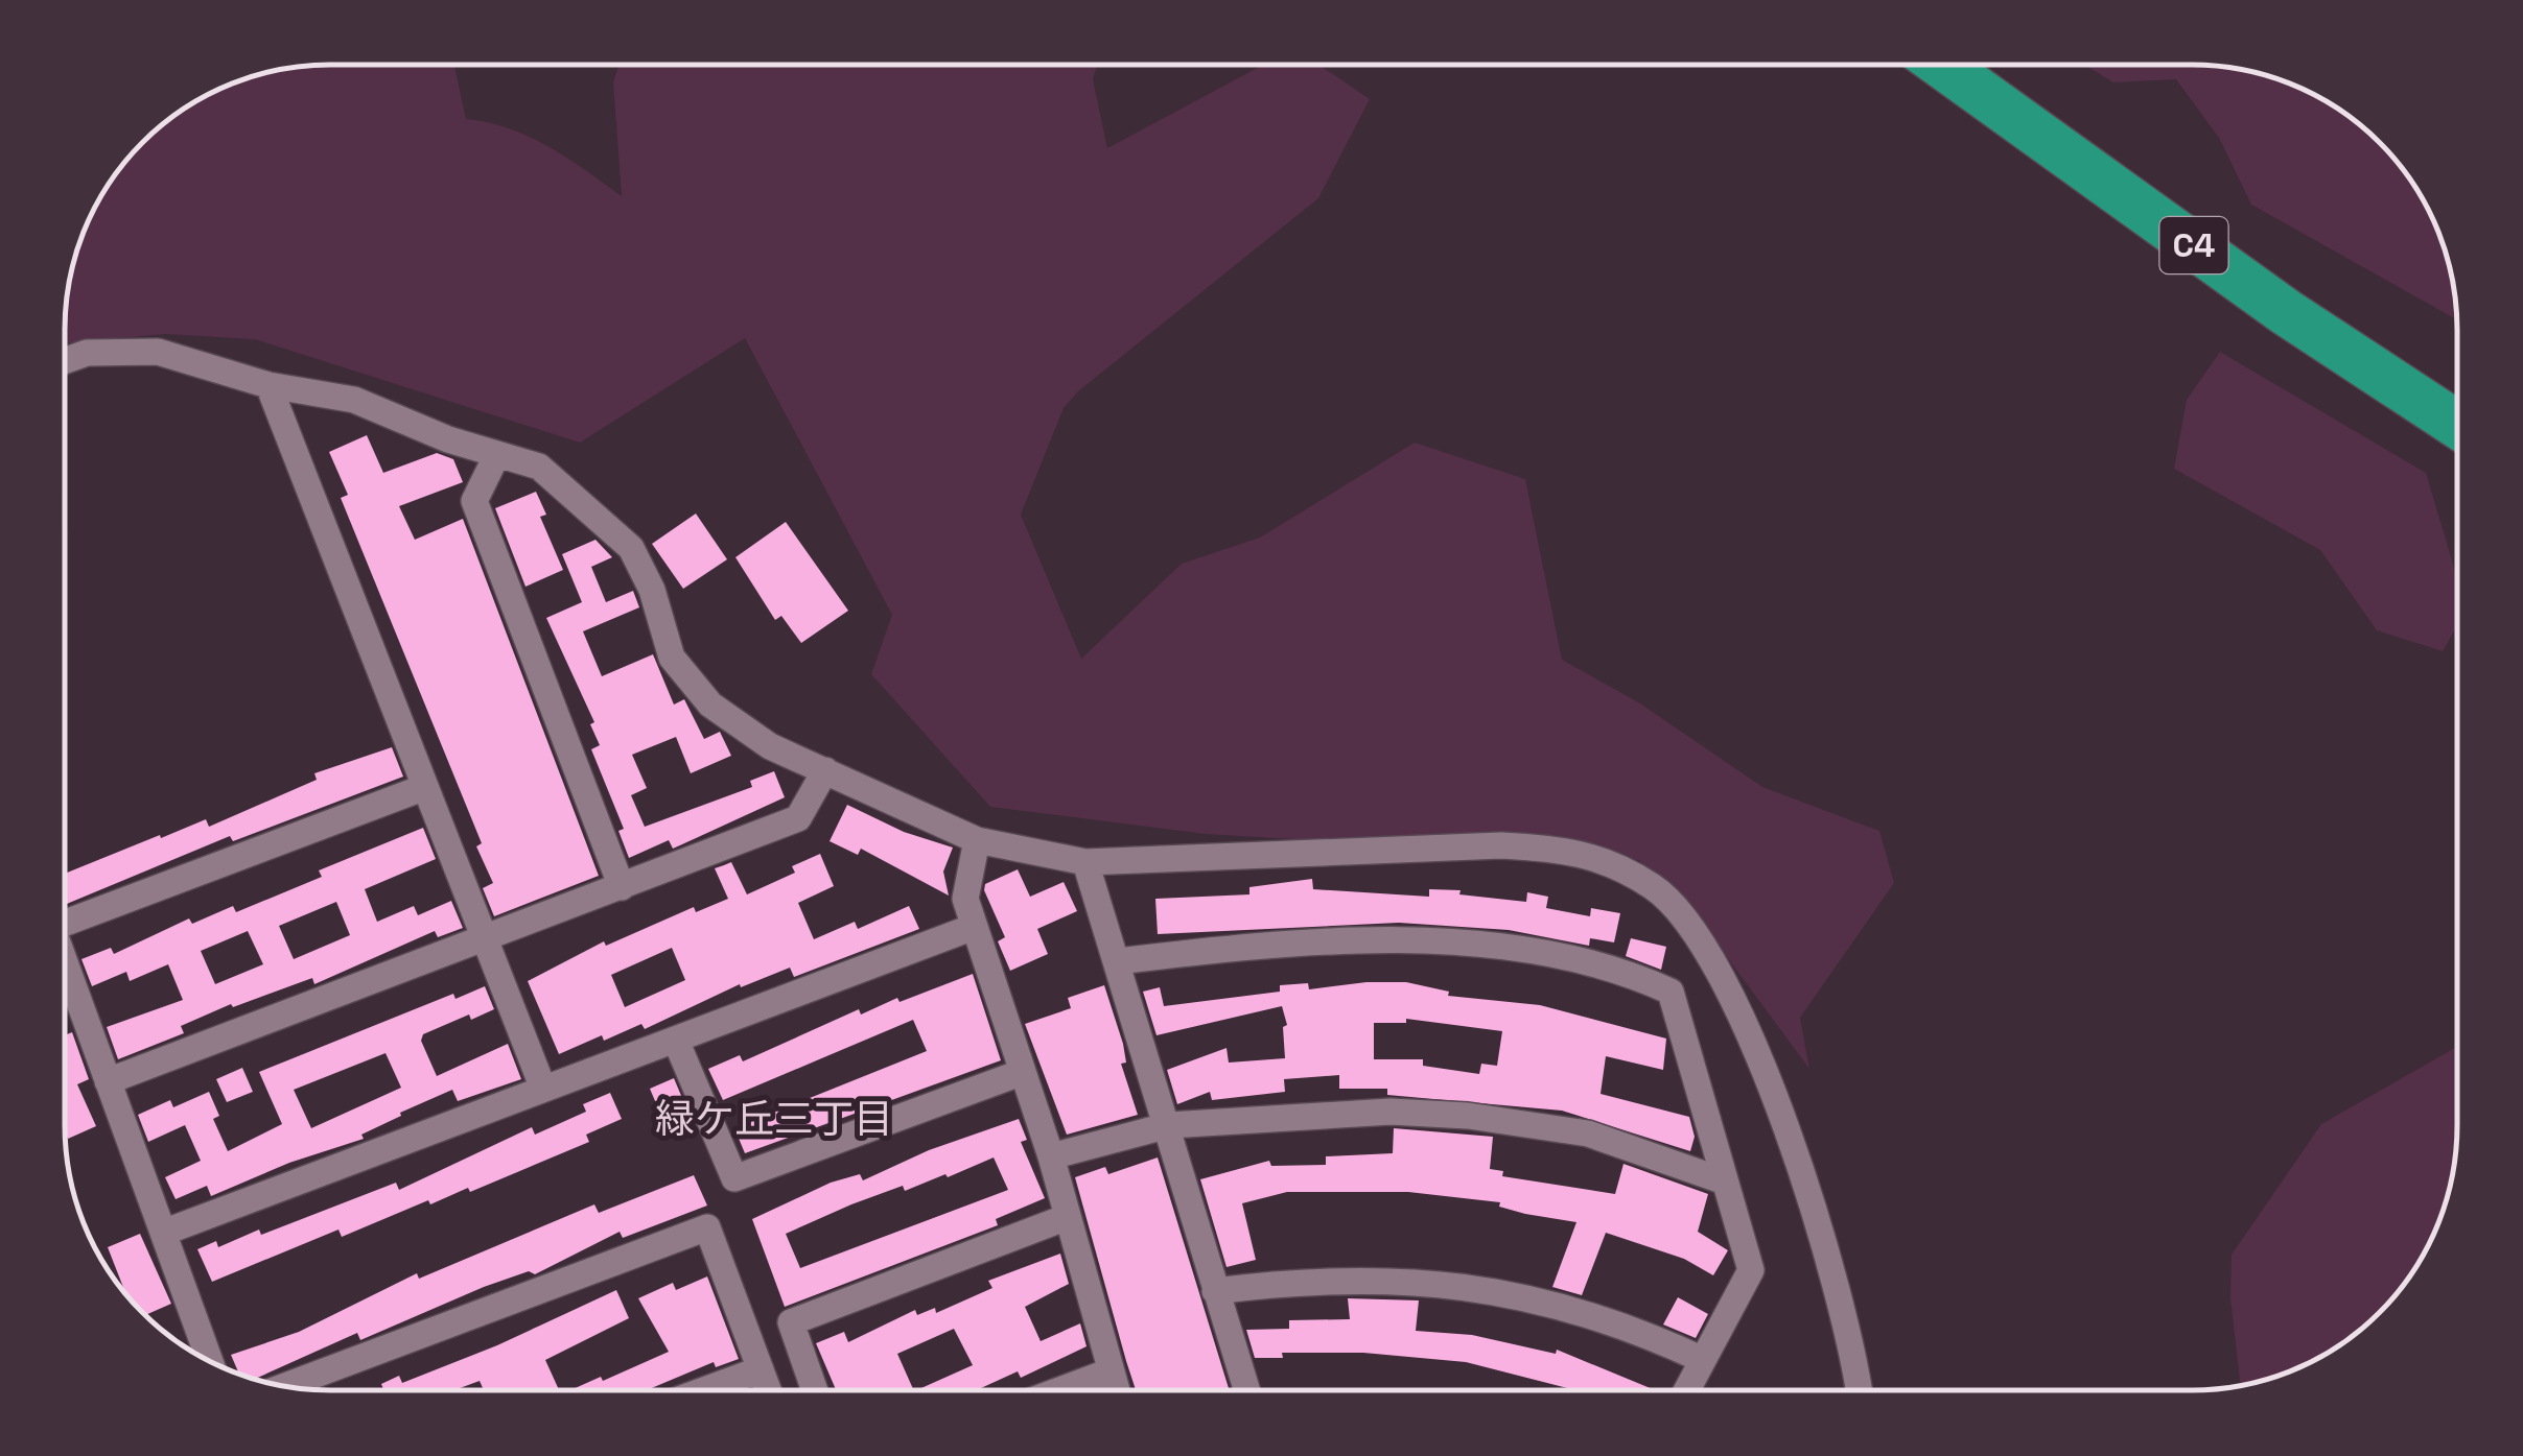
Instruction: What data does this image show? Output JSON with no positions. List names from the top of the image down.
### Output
{
  "streets": {
    "highway": ["C4"]
  },
  "districts": ["緑ケ丘三丁目"]
}
